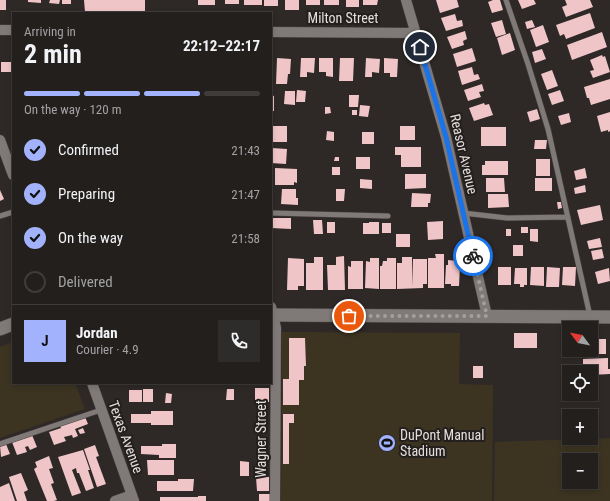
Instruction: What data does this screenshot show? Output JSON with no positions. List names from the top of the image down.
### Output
{
  "streets": {
    "street": [
      "Milton Street",
      "Reasor Avenue",
      "Texas Avenue",
      "Wagner Street"
    ]
  },
  "crossings": [
    ["Milton Street", "Reasor Avenue"]
  ],
  "places": {
    "sports": ["DuPont Manual Stadium"]
  },
  "north": "top left",
  "page": {
    "heading": ["2 min", "Arriving in", "22:12–22:17"],
    "panel": ["Jordan", "Courier · 4.9"],
    "bar": "On the way · 120 m",
    "list": [
      ["Confirmed", "21:43"],
      ["Preparing", "21:47"],
      ["On the way", "21:58"],
      "Delivered"
    ],
    "round": "J",
    "map_buttons": ["+", "−"]
  }
}
